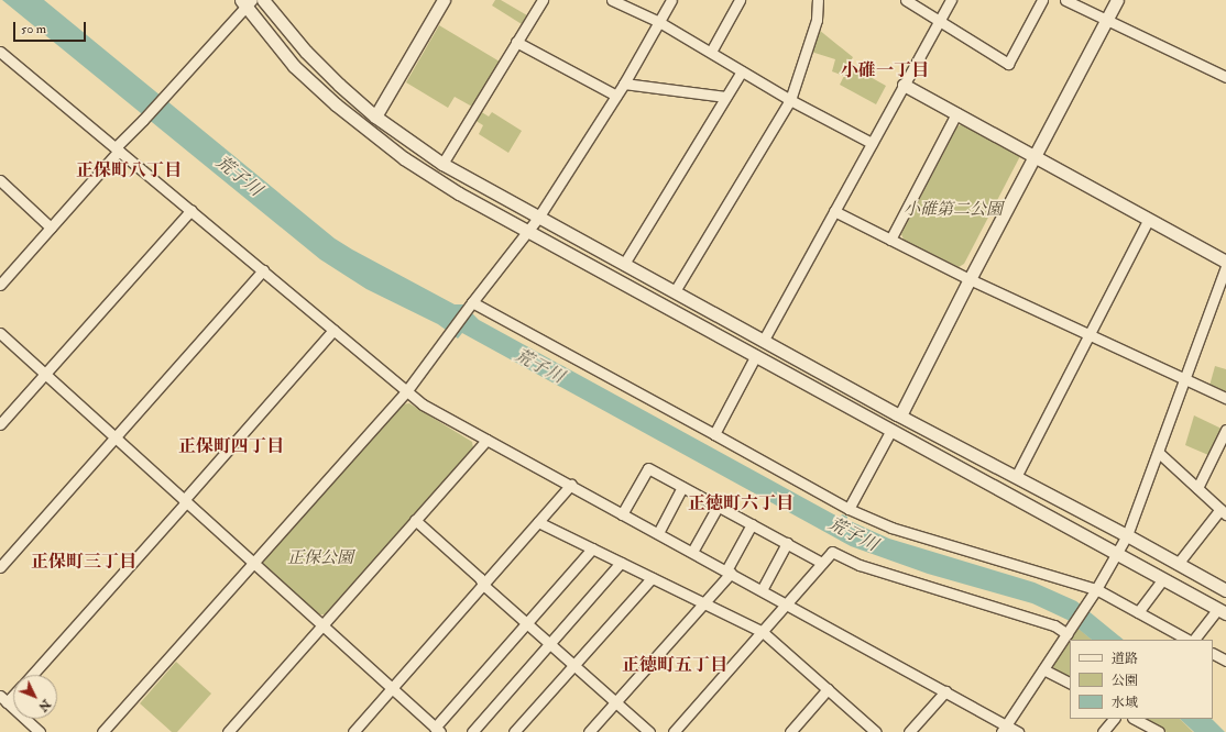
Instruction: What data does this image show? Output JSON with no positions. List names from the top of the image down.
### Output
{
  "districts": [
    "小碓一丁目",
    "正保町八丁目",
    "正保町四丁目",
    "正徳町六丁目",
    "正保町三丁目",
    "正徳町五丁目"
  ],
  "water": ["荒子川"],
  "parks": ["小碓第二公園", "正保公園"],
  "legend": ["道路", "公園", "水域"],
  "scale_bar": "50 m",
  "north": "bottom right"
}
